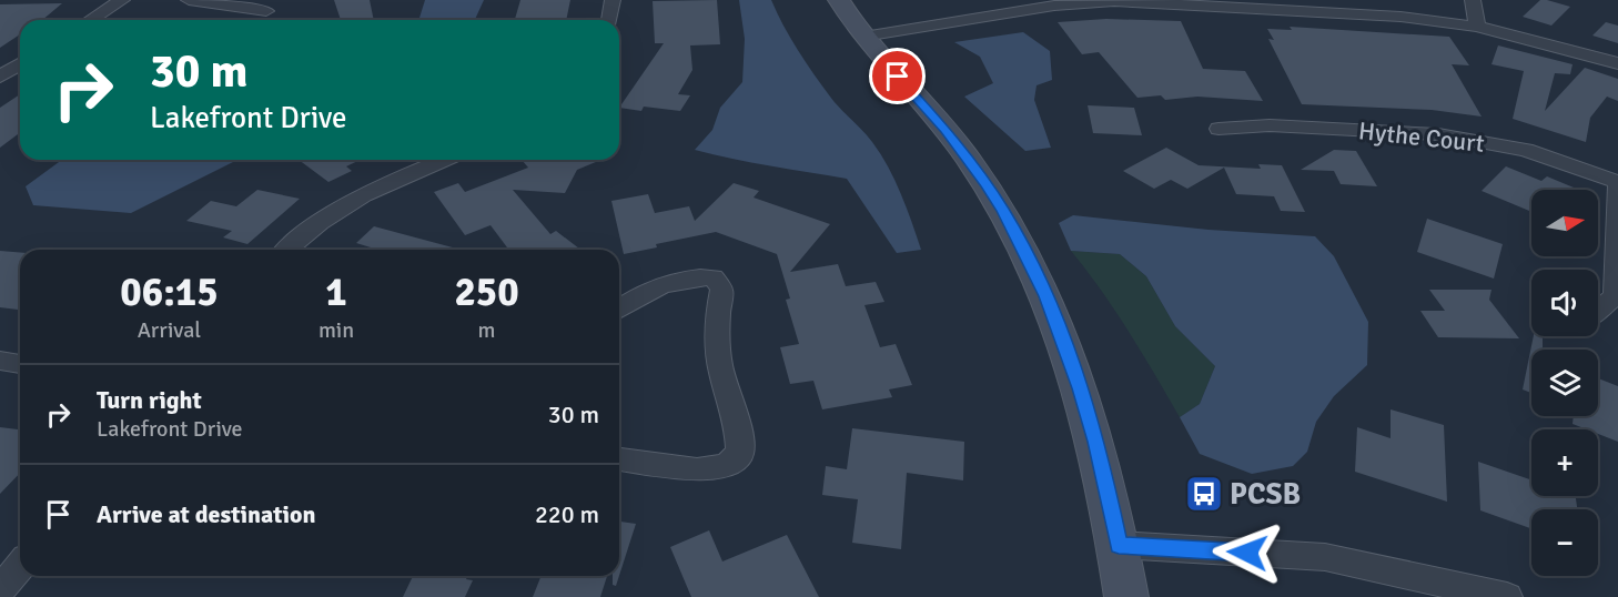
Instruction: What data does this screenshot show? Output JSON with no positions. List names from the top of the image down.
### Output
{
  "streets": {
    "street": ["Hythe Court"]
  },
  "places": {
    "bus stop": ["PCSB"]
  },
  "north": "right",
  "page": {
    "turn": ["30 m", "Lakefront Drive"],
    "map_buttons": ["+", "−"],
    "eta": [
      "06:15",
      "Arrival",
      "1",
      "min",
      "250",
      "m"
    ],
    "list": [
      {
        "name": "Turn right",
        "note": "Lakefront Drive",
        "value": "30 m"
      },
      {
        "name": "Arrive at destination",
        "value": "220 m"
      }
    ]
  }
}
